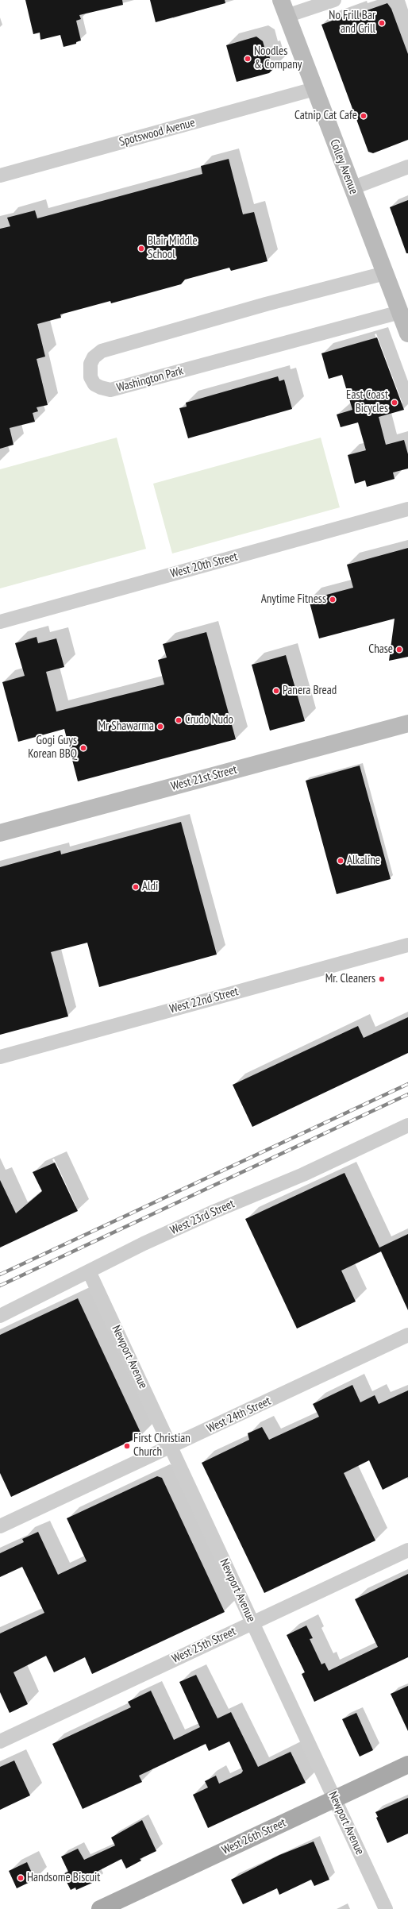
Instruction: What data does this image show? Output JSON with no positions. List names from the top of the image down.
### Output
{
  "streets": {
    "main road": ["Colley Avenue", "West 21st Street", "West 26th Street"],
    "street": [
      "Spotswood Avenue",
      "Washington Park",
      "West 20th Street",
      "West 22nd Street",
      "West 23rd Street",
      "Newport Avenue",
      "West 24th Street",
      "West 25th Street"
    ]
  },
  "crossings": [
    ["Spotswood Avenue", "Colley Avenue"],
    ["Colley Avenue", "Washington Park"],
    ["West 23rd Street", "Newport Avenue"],
    ["Newport Avenue", "West 24th Street"],
    ["Newport Avenue", "West 25th Street"],
    ["Newport Avenue", "West 26th Street"]
  ],
  "places": [
    "No Frill Bar and Grill",
    "Noodles & Company",
    "Catnip Cat Cafe",
    "Blair Middle School",
    "East Coast Bicycles",
    "Anytime Fitness",
    "Chase",
    "Panera Bread",
    "Crudo Nudo",
    "Mr Shawarma",
    "Gogi Guys Korean BBQ",
    "Alkaline",
    "Aldi",
    "Mr. Cleaners",
    "First Christian Church",
    "Handsome Biscuit"
  ]
}
